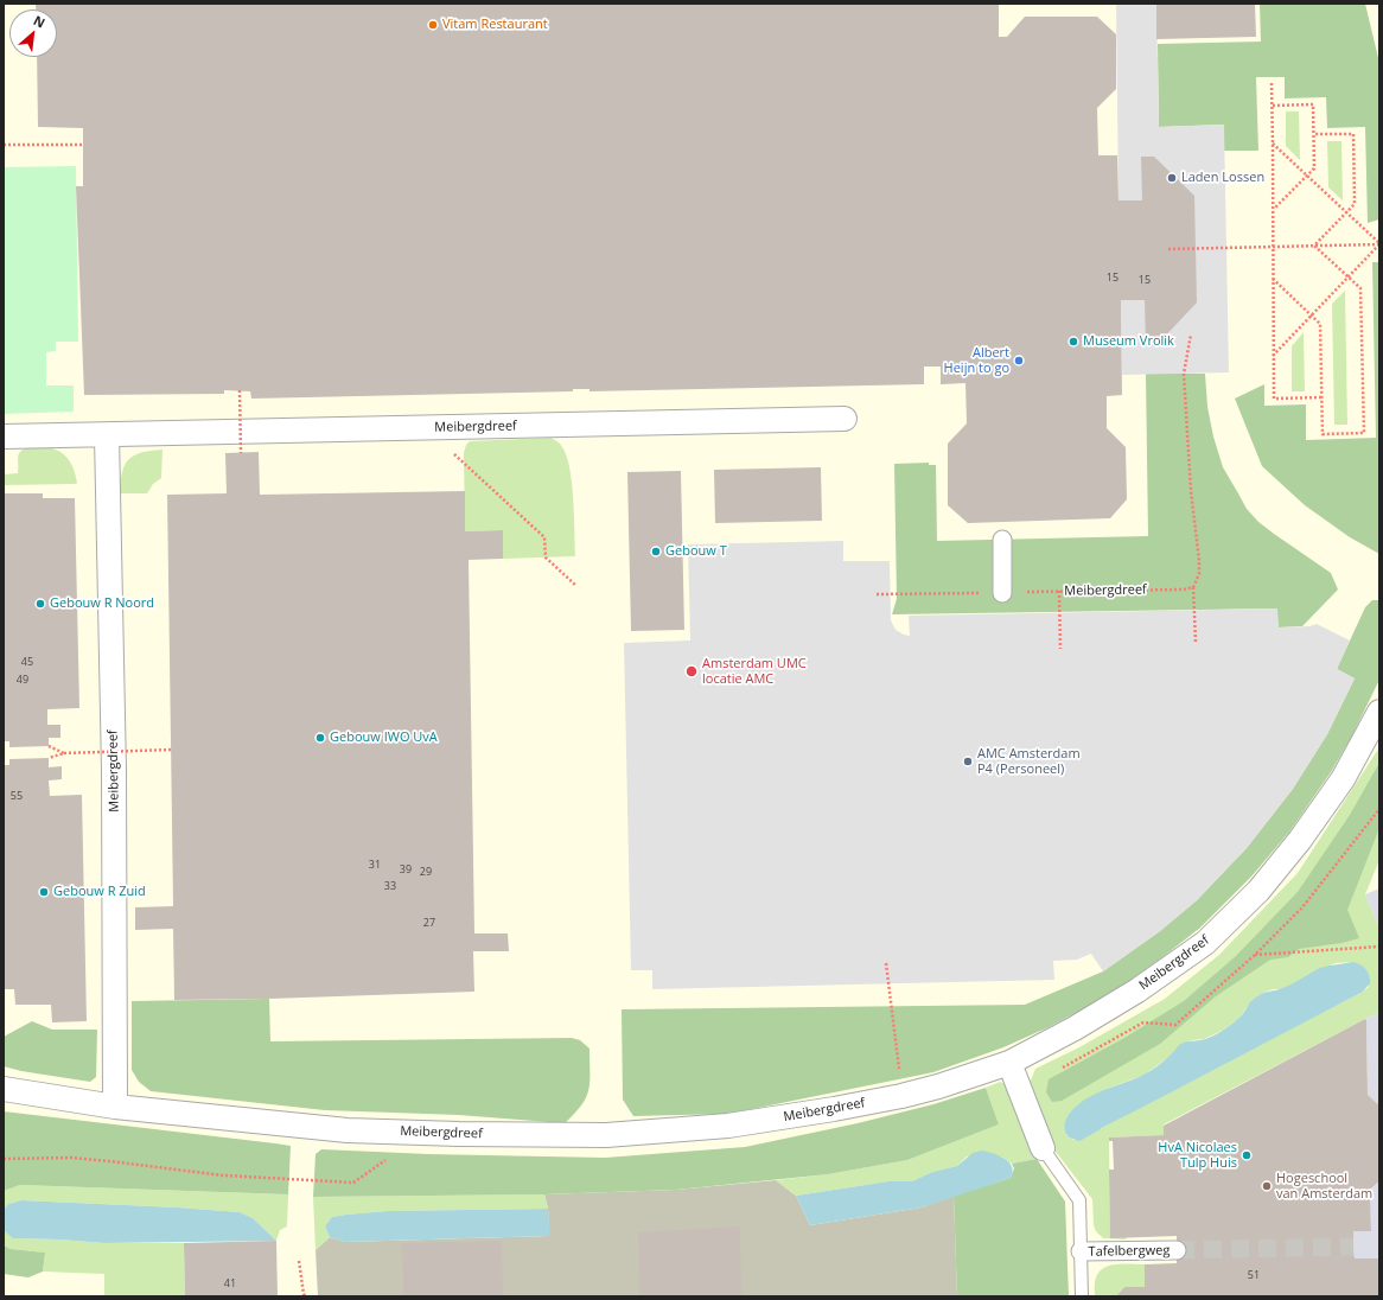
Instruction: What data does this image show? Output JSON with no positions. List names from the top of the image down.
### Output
{
  "streets": {
    "street": ["Meibergdreef", "Tafelbergweg"]
  },
  "crossings": [
    ["Meibergdreef", "Tafelbergweg"]
  ],
  "places": [
    "Vitam Restaurant",
    "Laden Lossen",
    "Museum Vrolik",
    "Albert Heijn to go",
    "Gebouw T",
    "Gebouw R Noord",
    "Amsterdam UMC locatie AMC",
    "Gebouw IWO UvA",
    "AMC Amsterdam P4 (Personeel)",
    "Gebouw R Zuid",
    "HvA Nicolaes Tulp Huis",
    "Hogeschool van Amsterdam"
  ],
  "house_numbers": [
    "15",
    "15",
    "45",
    "49",
    "55",
    "31",
    "39",
    "29",
    "33",
    "27",
    "51",
    "41"
  ],
  "north": "top right"
}
